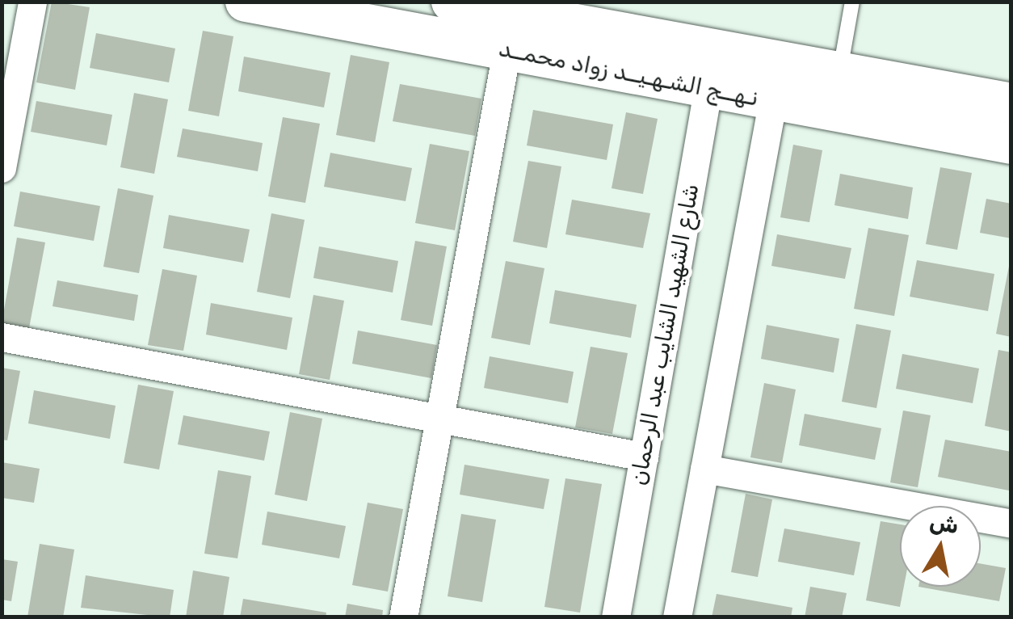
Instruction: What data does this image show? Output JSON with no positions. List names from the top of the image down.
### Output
{
  "streets": {
    "main road": ["نـهــج الشـهـيــد زواد محمــد"],
    "street": ["شارع الشهيد الشايب عبد الرحمان"]
  },
  "crossings": [
    ["نـهــج الشـهـيــد زواد محمــد", "شارع الشهيد الشايب عبد الرحمان"]
  ],
  "north": "top"
}
